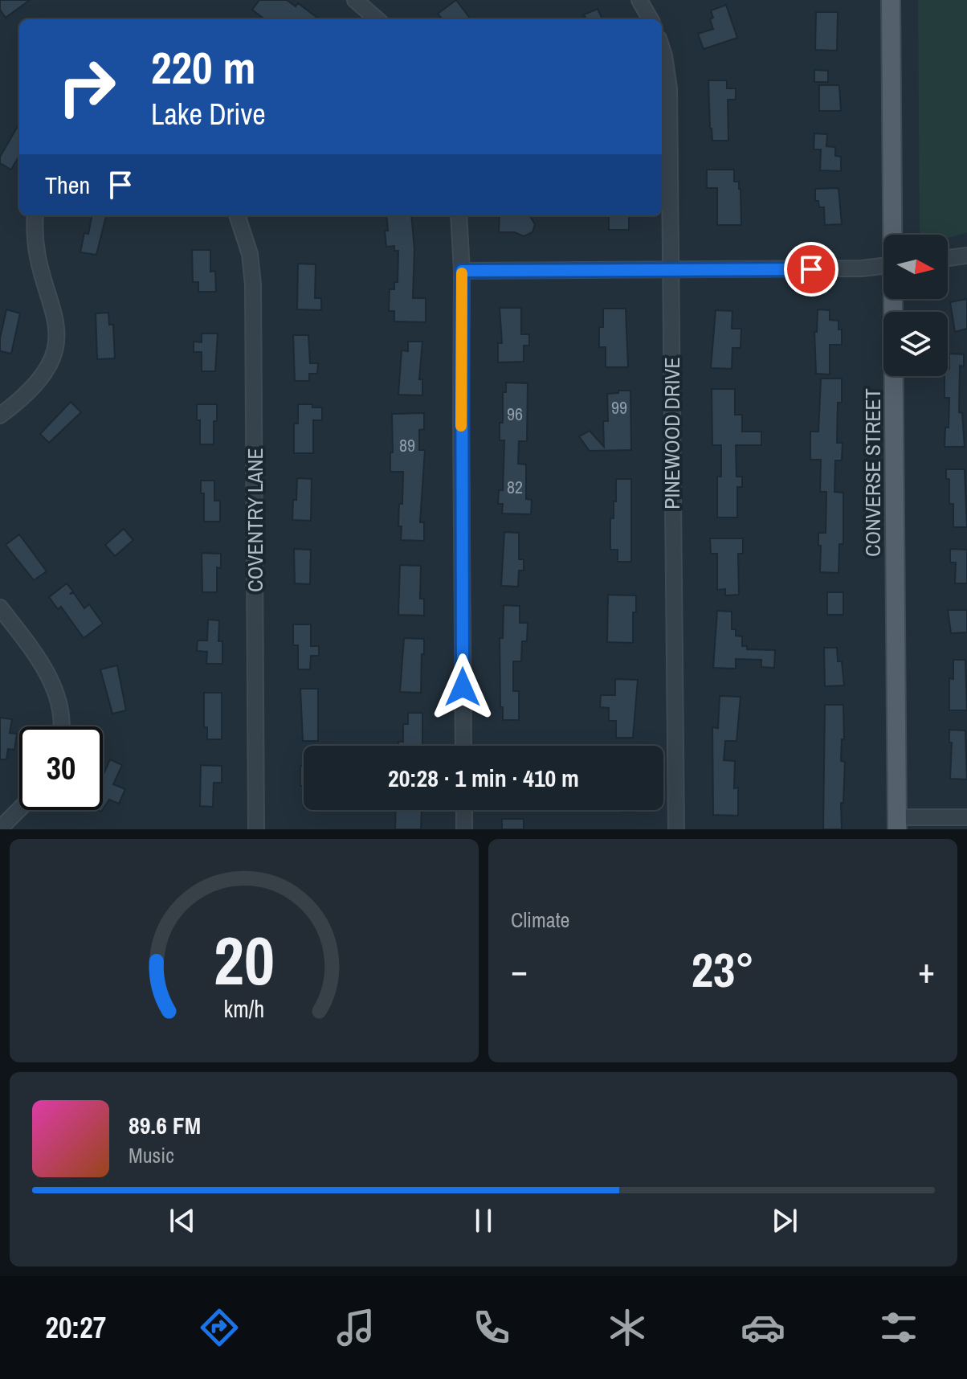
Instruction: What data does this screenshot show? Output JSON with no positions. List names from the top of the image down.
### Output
{
  "streets": {
    "main road": ["CONVERSE STREET"],
    "street": ["PINEWOOD DRIVE", "COVENTRY LANE"]
  },
  "house_numbers": [
    "99",
    "96",
    "89",
    "82"
  ],
  "north": "right",
  "page": {
    "turn": ["220 m", "Lake Drive"],
    "then": "Then",
    "limit": "30",
    "trip": "20:28 · 1 min · 410 m",
    "tile": "Climate",
    "heat": ["−", "23°", "+"],
    "song": ["89.6 FM", "Music"],
    "tabs": "20:27",
    "gauge": ["20", "km/h"]
  }
}
